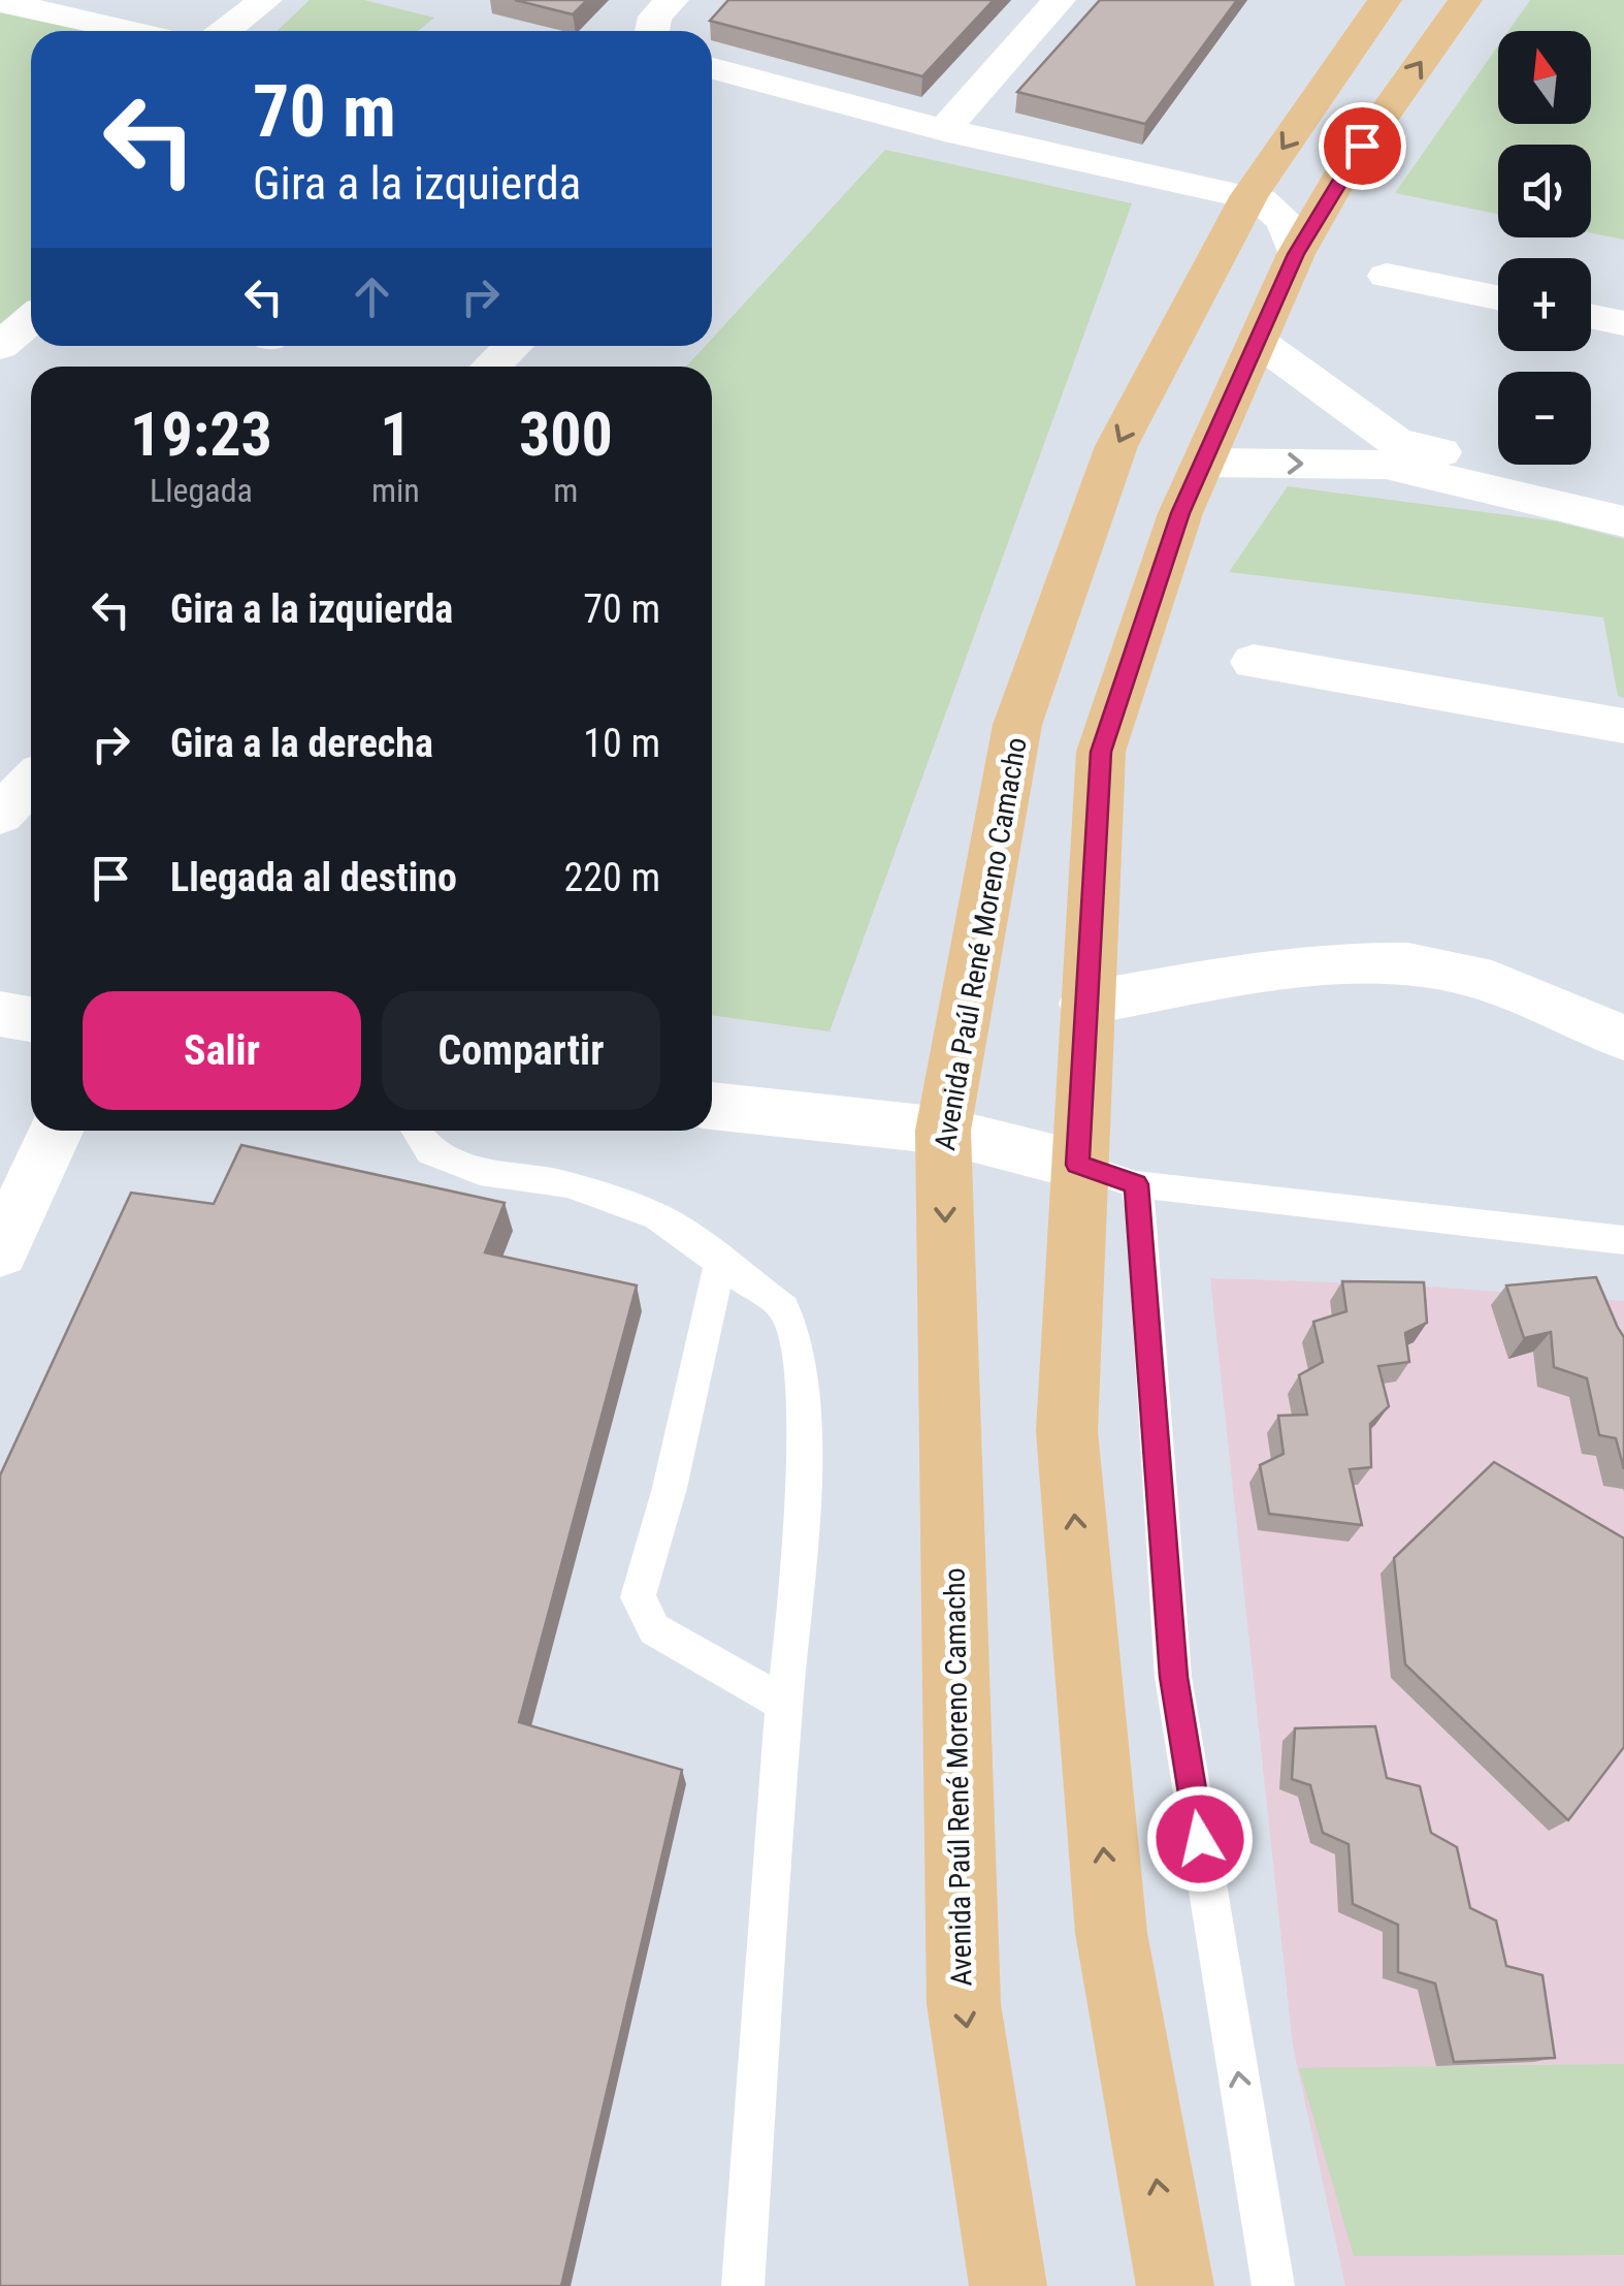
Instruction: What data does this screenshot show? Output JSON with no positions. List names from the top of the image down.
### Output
{
  "streets": {
    "main road": ["Avenida Paúl René Moreno Camacho"]
  },
  "north": "top",
  "page": {
    "map_buttons": ["+", "−"],
    "turn": ["70 m", "Gira a la izquierda"],
    "eta": [
      "19:23",
      "Llegada",
      "1",
      "min",
      "300",
      "m"
    ],
    "list": [
      {
        "name": "Gira a la izquierda",
        "value": "70 m"
      },
      {
        "name": "Gira a la derecha",
        "value": "10 m"
      },
      {
        "name": "Llegada al destino",
        "value": "220 m"
      }
    ],
    "buttons": ["Salir", "Compartir"]
  }
}
